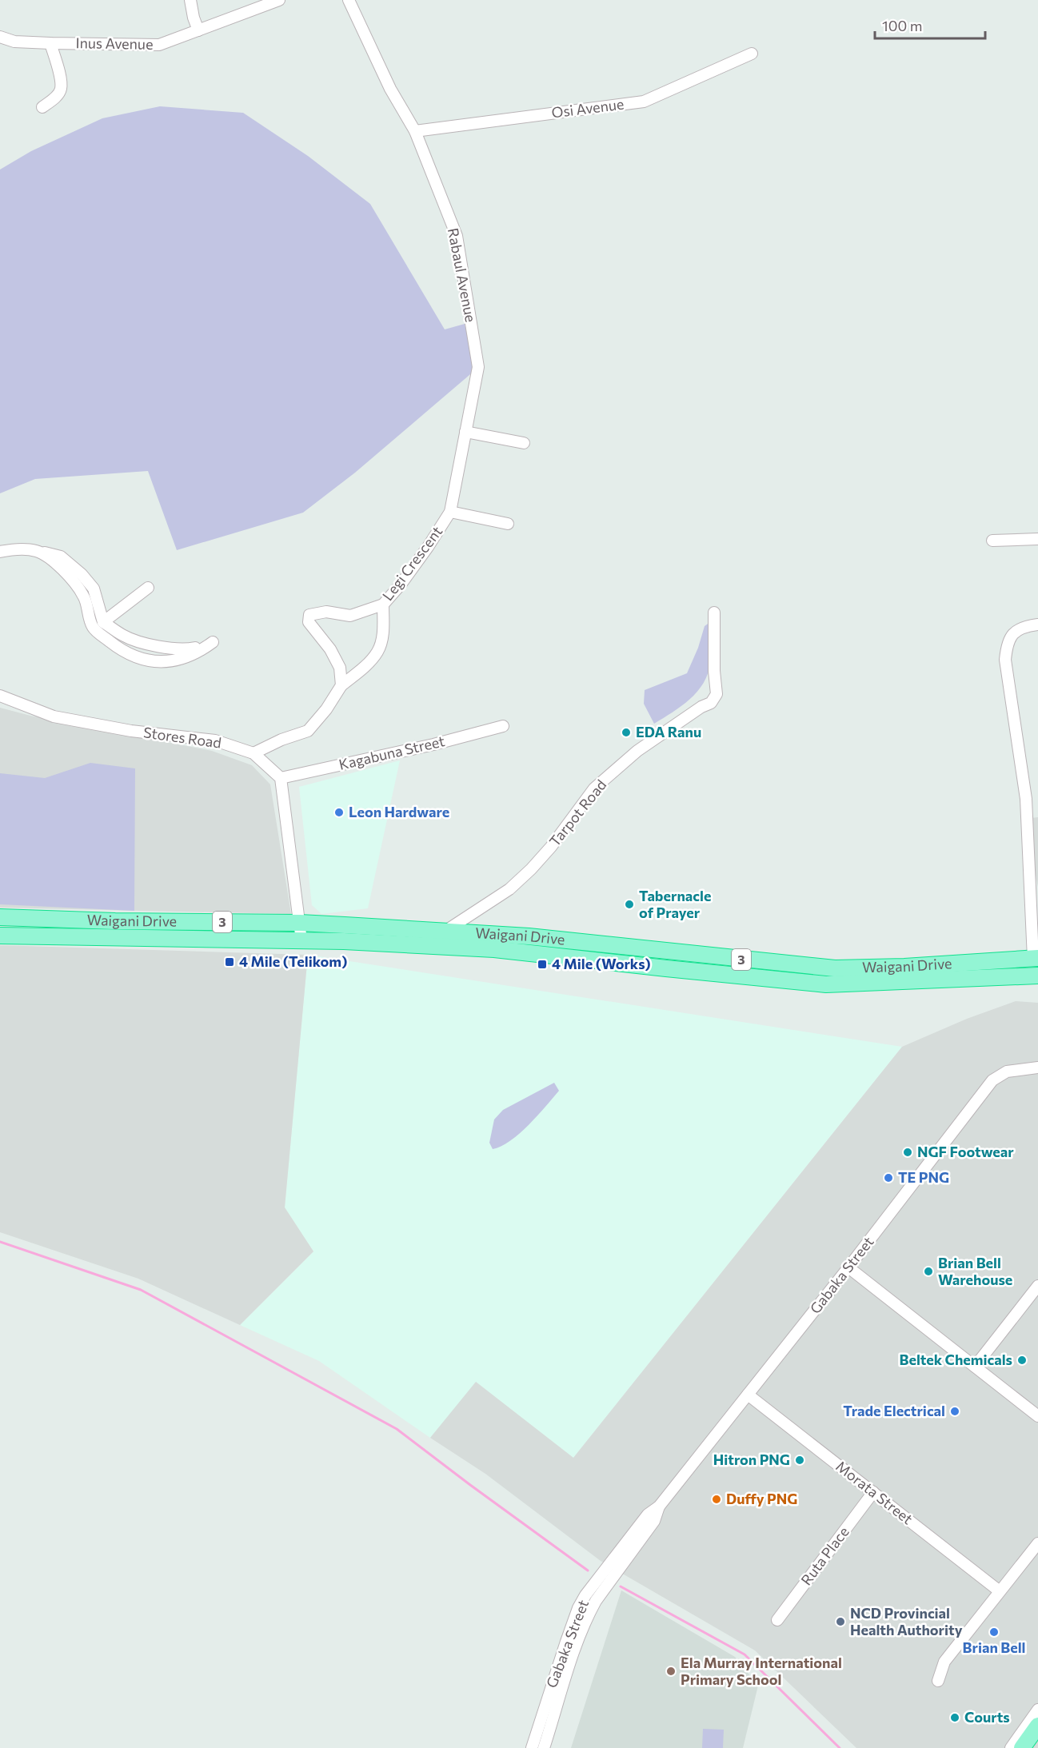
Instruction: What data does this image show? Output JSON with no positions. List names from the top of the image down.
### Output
{
  "streets": {
    "highway": ["Waigani Drive", "3"],
    "street": [
      "Inus Avenue",
      "Osi Avenue",
      "Rabaul Avenue",
      "Legi Crescent",
      "Stores Road",
      "Kagabuna Street",
      "Tarpot Road",
      "Gabaka Street",
      "Morata Street",
      "Ruta Place"
    ]
  },
  "crossings": [
    ["Osi Avenue", "Rabaul Avenue"],
    ["Rabaul Avenue", "Legi Crescent"],
    ["Stores Road", "Kagabuna Street"],
    ["Tarpot Road", "Waigani Drive"],
    ["Gabaka Street", "Morata Street"],
    ["Morata Street", "Ruta Place"]
  ],
  "places": {
    "other": [
      "EDA Ranu",
      "Leon Hardware",
      "Tabernacle of Prayer",
      "NGF Footwear",
      "TE PNG",
      "Brian Bell Warehouse",
      "Beltek Chemicals",
      "Trade Electrical",
      "Hitron PNG",
      "Duffy PNG",
      "NCD Provincial Health Authority",
      "Brian Bell",
      "Ela Murray International Primary School",
      "Courts"
    ],
    "transit": ["4 Mile (Telikom)", "4 Mile (Works)"]
  },
  "scale_bar": "100 m"
}
